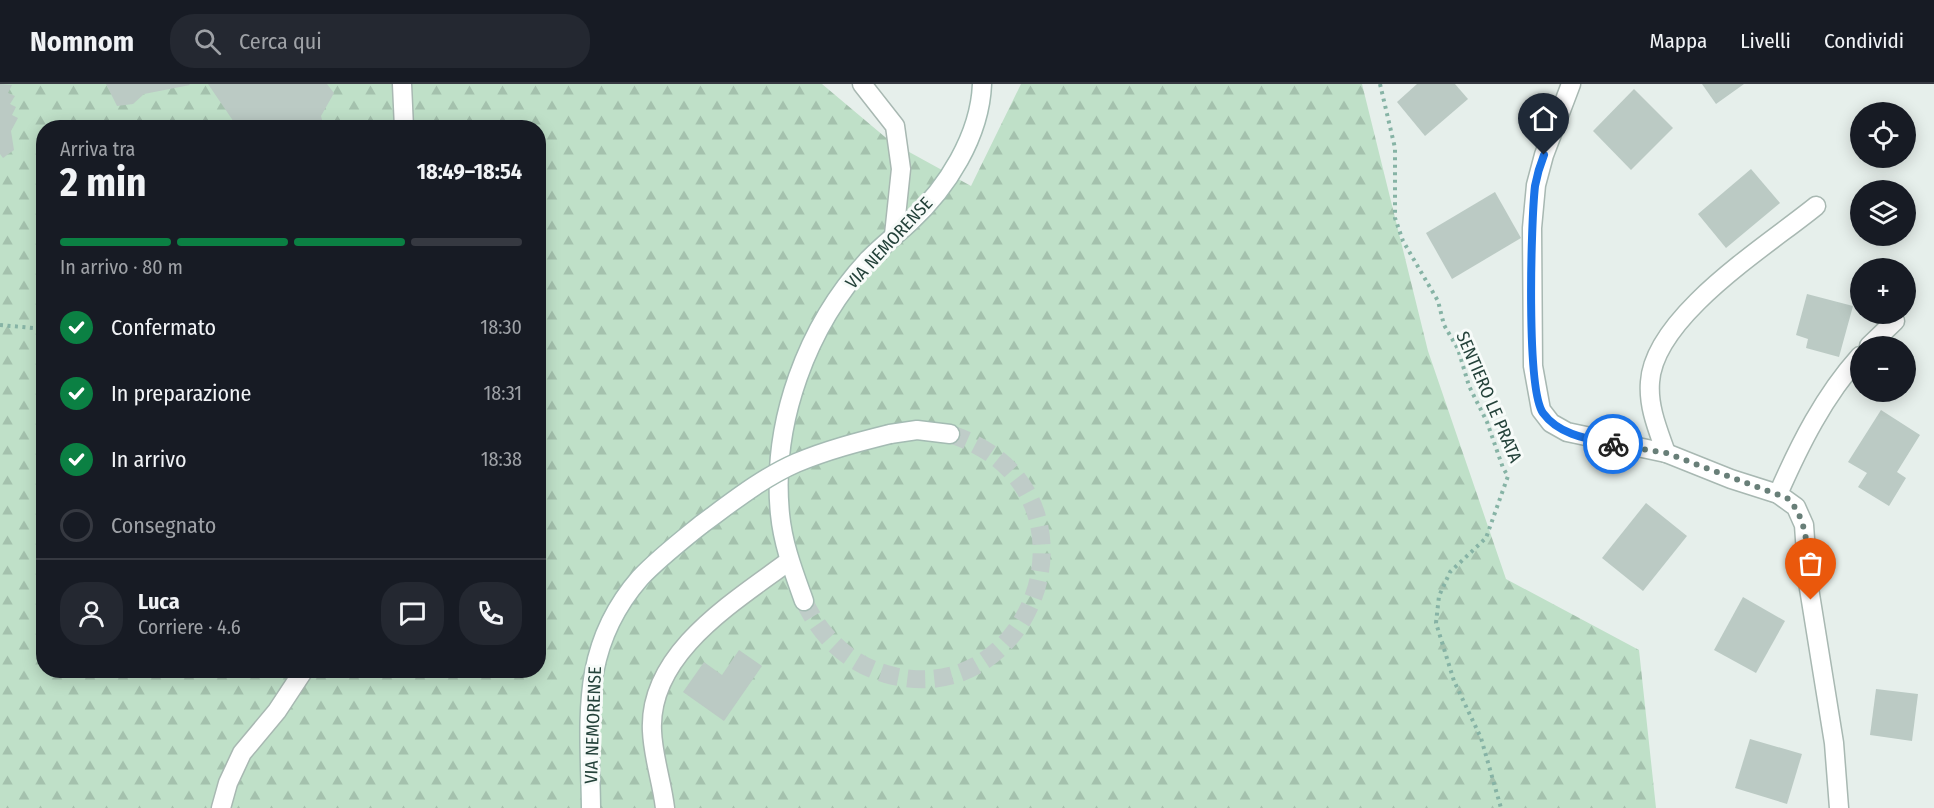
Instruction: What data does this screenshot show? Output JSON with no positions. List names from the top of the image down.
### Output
{
  "streets": {
    "street": ["VIA NEMORENSE"],
    "path": ["SENTIERO LE PRATA"]
  },
  "page": {
    "header": "Nomnom",
    "search": "Cerca qui",
    "nav": ["Mappa", "Livelli", "Condividi"],
    "map_buttons": ["+", "−"],
    "heading": ["2 min", "Arriva tra", "18:49–18:54"],
    "panel": ["Luca", "Corriere · 4.6"],
    "bar": "In arrivo · 80 m",
    "list": [
      ["Confermato", "18:30"],
      ["In preparazione", "18:31"],
      ["In arrivo", "18:38"],
      "Consegnato"
    ]
  }
}
